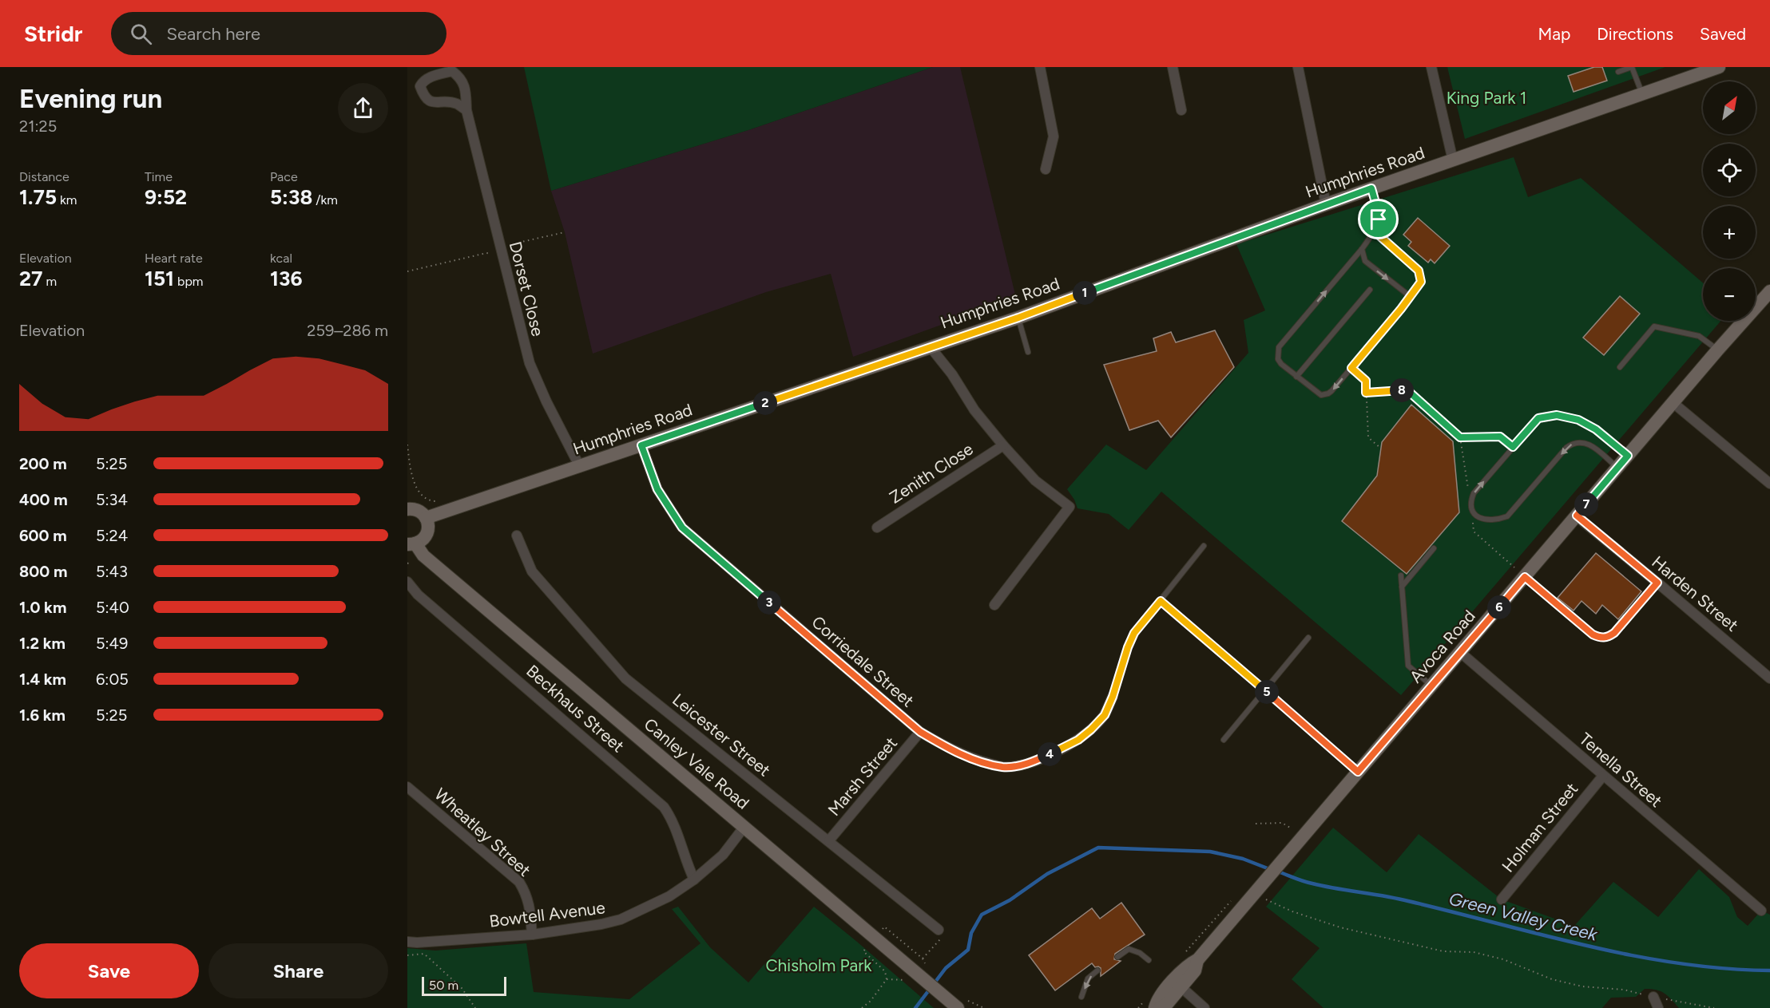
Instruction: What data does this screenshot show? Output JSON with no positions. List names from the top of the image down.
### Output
{
  "streets": {
    "main road": ["Humphries Road", "Avoca Road", "Canley Vale Road"],
    "street": [
      "Dorset Close",
      "Zenith Close",
      "Harden Street",
      "Corriedale Street",
      "Beckhaus Street",
      "Leicester Street",
      "Tenella Street",
      "Marsh Street",
      "Holman Street",
      "Wheatley Street",
      "Bowtell Avenue"
    ]
  },
  "crossings": [
    ["Humphries Road", "Dorset Close"],
    ["Humphries Road", "Corriedale Street"],
    ["Harden Street", "Avoca Road"],
    ["Avoca Road", "Tenella Street"],
    ["Corriedale Street", "Marsh Street"],
    ["Beckhaus Street", "Bowtell Avenue"],
    ["Leicester Street", "Marsh Street"],
    ["Canley Vale Road", "Bowtell Avenue"],
    ["Tenella Street", "Holman Street"],
    ["Wheatley Street", "Bowtell Avenue"]
  ],
  "water": ["Green Valley Creek"],
  "parks": ["King Park 1", "Chisholm Park"],
  "scale_bar": "50 m",
  "north": "top right",
  "page": {
    "header": "Stridr",
    "search": "Search here",
    "nav": ["Map", "Directions", "Saved"],
    "heading": ["Evening run", "21:25"],
    "map_buttons": ["+", "−"],
    "stats": [
      ["Distance", "1.75 km"],
      ["Time", "9:52"],
      ["Pace", "5:38 /km"],
      ["Elevation", "27 m"],
      ["Heart rate", "151 bpm"],
      ["kcal", "136"]
    ],
    "pins": [
      "1",
      "8",
      "2",
      "7",
      "3",
      "6",
      "5",
      "4"
    ],
    "chart": ["Elevation", "259–286 m"],
    "list": [
      {
        "name": "200 m",
        "note": "5:25"
      },
      {
        "name": "400 m",
        "note": "5:34"
      },
      {
        "name": "600 m",
        "note": "5:24"
      },
      {
        "name": "800 m",
        "note": "5:43"
      },
      {
        "name": "1.0 km",
        "note": "5:40"
      },
      {
        "name": "1.2 km",
        "note": "5:49"
      },
      {
        "name": "1.4 km",
        "note": "6:05"
      },
      {
        "name": "1.6 km",
        "note": "5:25"
      }
    ],
    "buttons": ["Save", "Share"],
    "scale": "50 m"
  }
}
